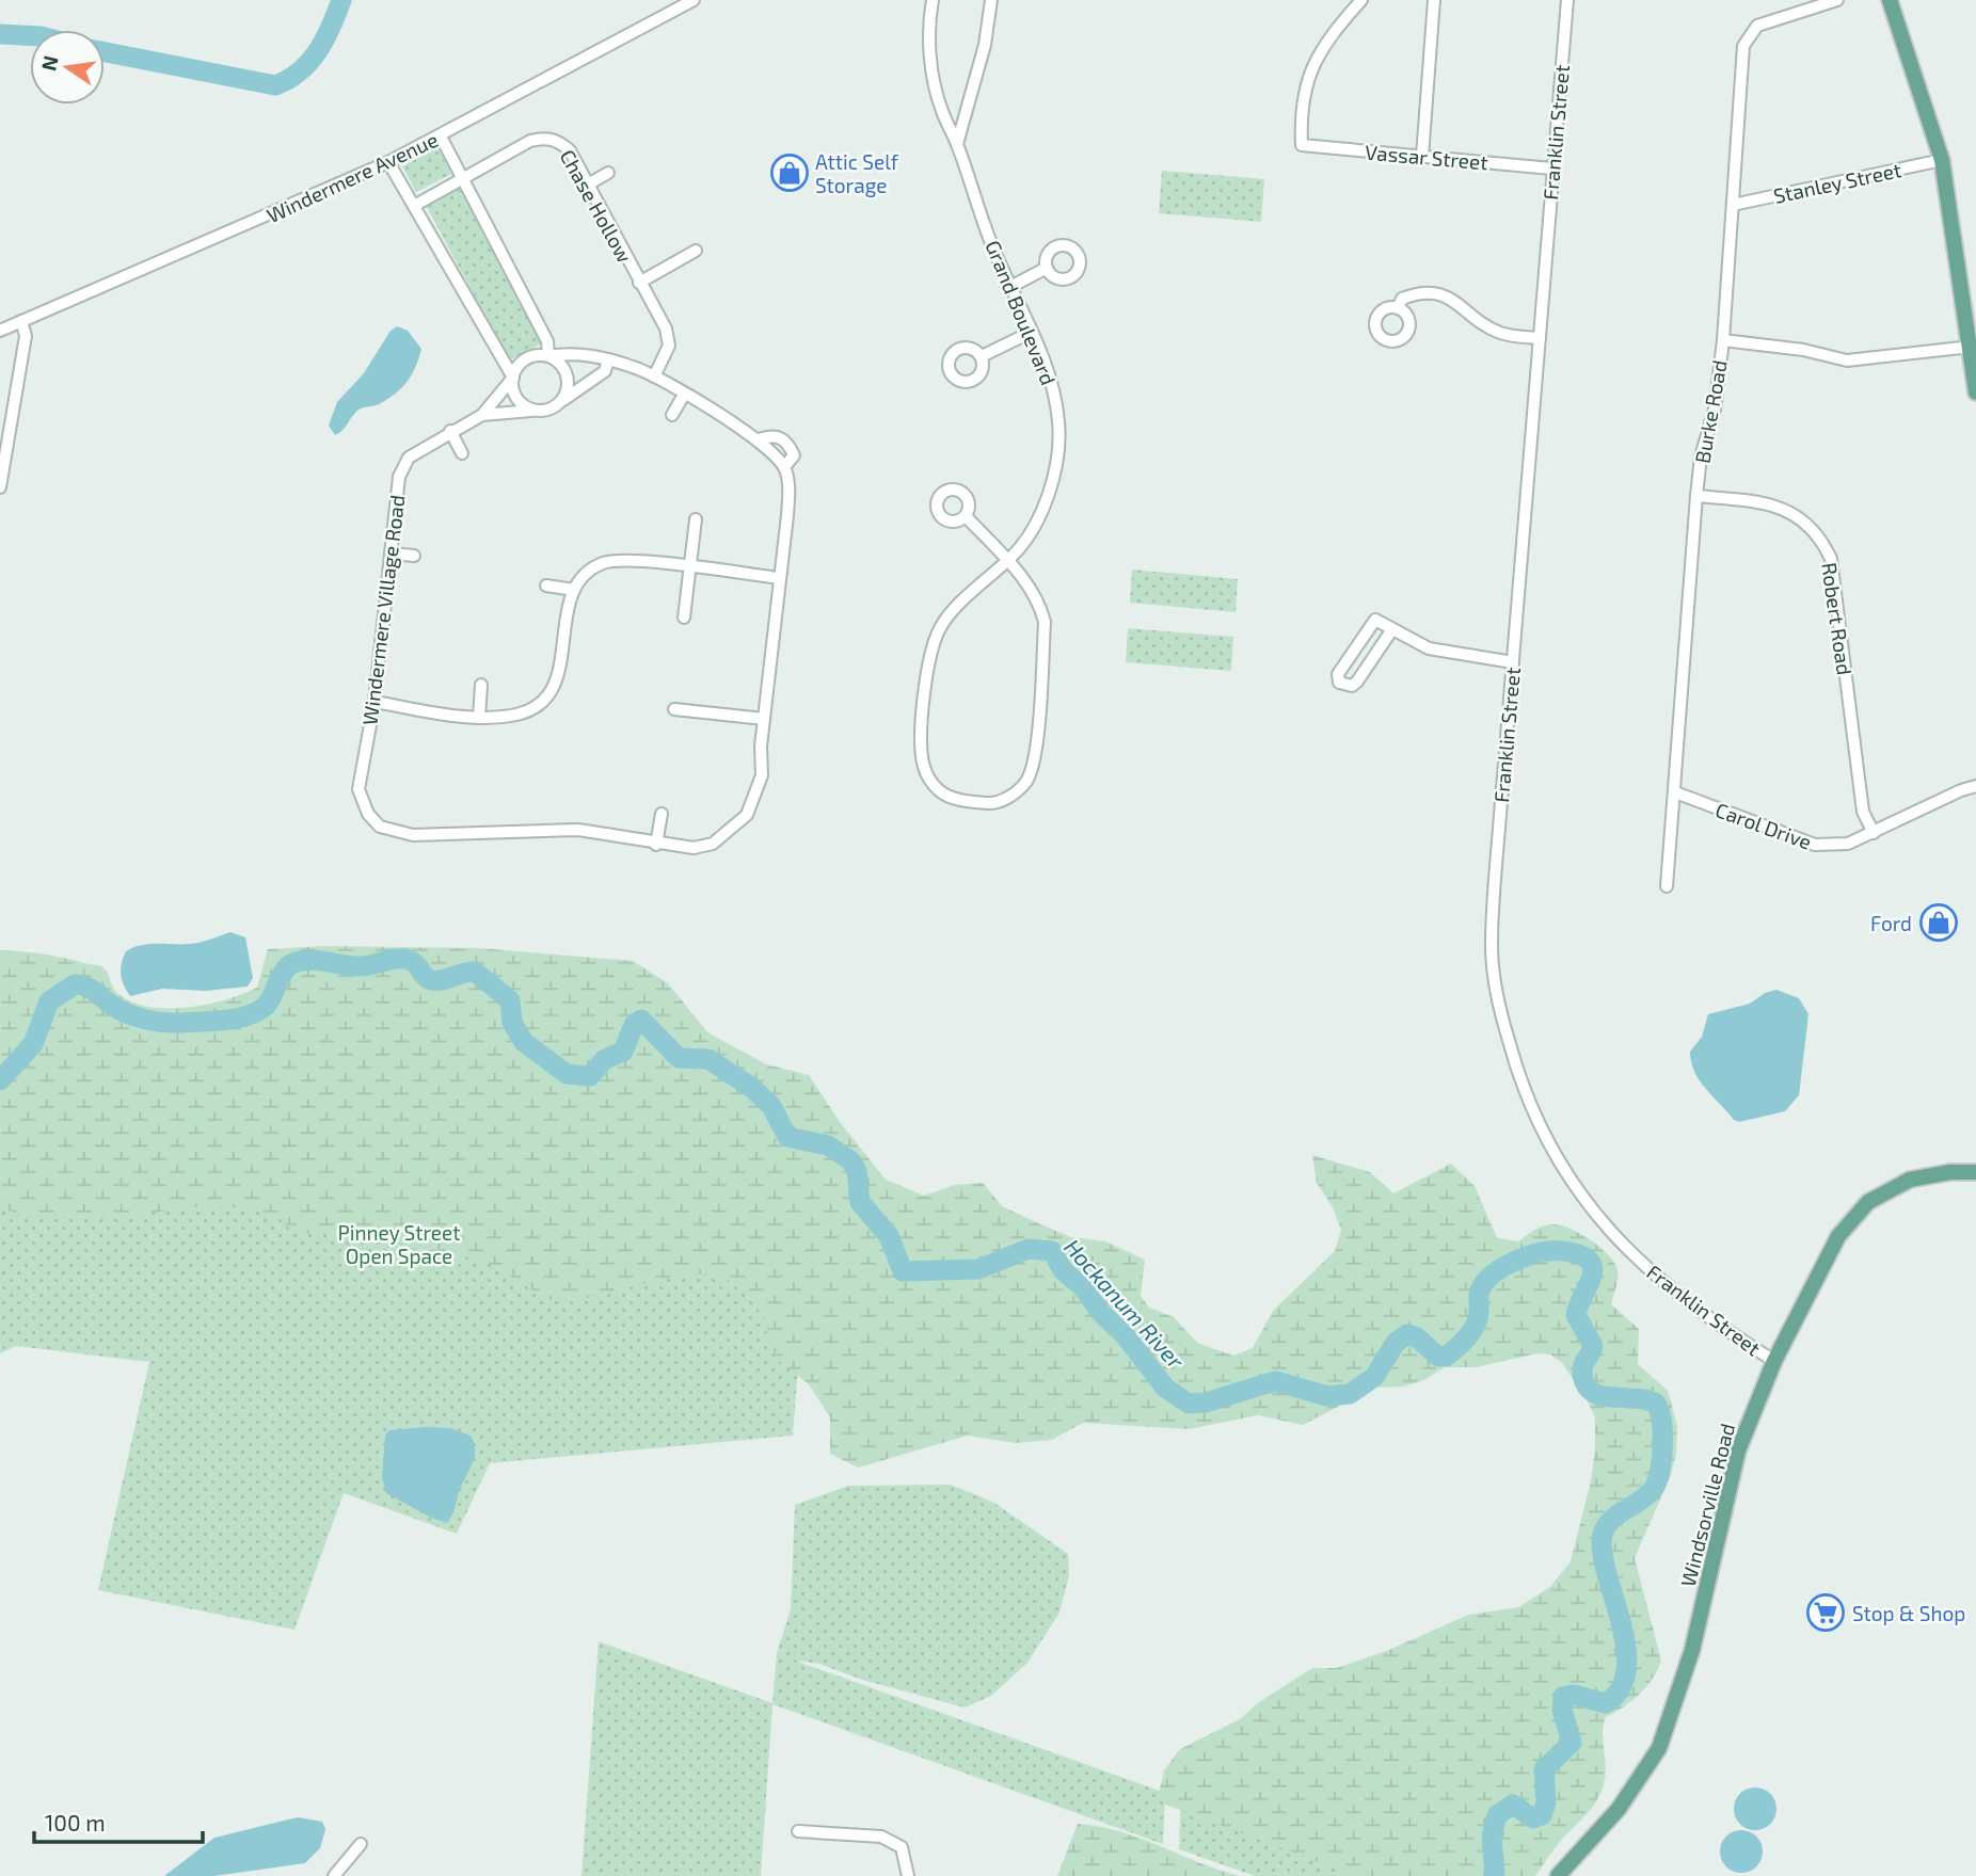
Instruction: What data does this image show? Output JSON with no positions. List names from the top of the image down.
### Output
{
  "streets": {
    "main road": ["Windsorville Road"],
    "street": [
      "Franklin Street",
      "Vassar Street",
      "Windermere Avenue",
      "Stanley Street",
      "Chase Hollow",
      "Grand Boulevard",
      "Burke Road",
      "Windermere Village Road",
      "Robert Road",
      "Carol Drive"
    ]
  },
  "crossings": [
    ["Franklin Street", "Vassar Street"],
    ["Franklin Street", "Windsorville Road"],
    ["Stanley Street", "Burke Road"],
    ["Chase Hollow", "Windermere Village Road"],
    ["Burke Road", "Robert Road"],
    ["Burke Road", "Carol Drive"],
    ["Robert Road", "Carol Drive"]
  ],
  "water": ["Hockanum River"],
  "parks": ["Pinney Street Open Space"],
  "places": {
    "shop": ["Attic Self Storage", "Ford"],
    "supermarket": ["Stop & Shop"]
  },
  "scale_bar": "100 m",
  "north": "left"
}
